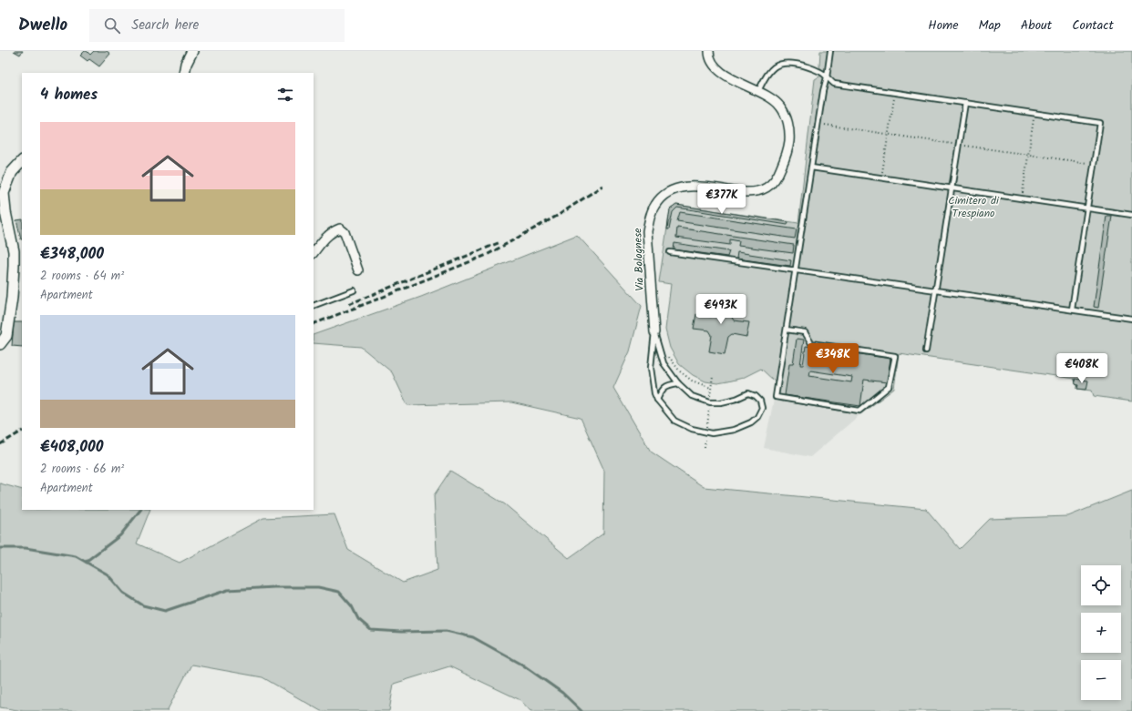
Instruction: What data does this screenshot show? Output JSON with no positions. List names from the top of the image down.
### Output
{
  "streets": {
    "street": ["Via Bolognese"]
  },
  "parks": ["Cimitero di Trespiano"],
  "page": {
    "header": "Dwello",
    "search": "Search here",
    "nav": [
      "Home",
      "Map",
      "About",
      "Contact"
    ],
    "heading": "4 homes",
    "list": [
      {
        "name": "€348,000",
        "note": "2 rooms · 64 m² · Apartment"
      },
      {
        "name": "€408,000",
        "note": "2 rooms · 66 m² · Apartment"
      }
    ],
    "price": [
      "€377K",
      "€493K",
      "€348K",
      "€408K"
    ],
    "map_buttons": ["+", "−"]
  }
}
